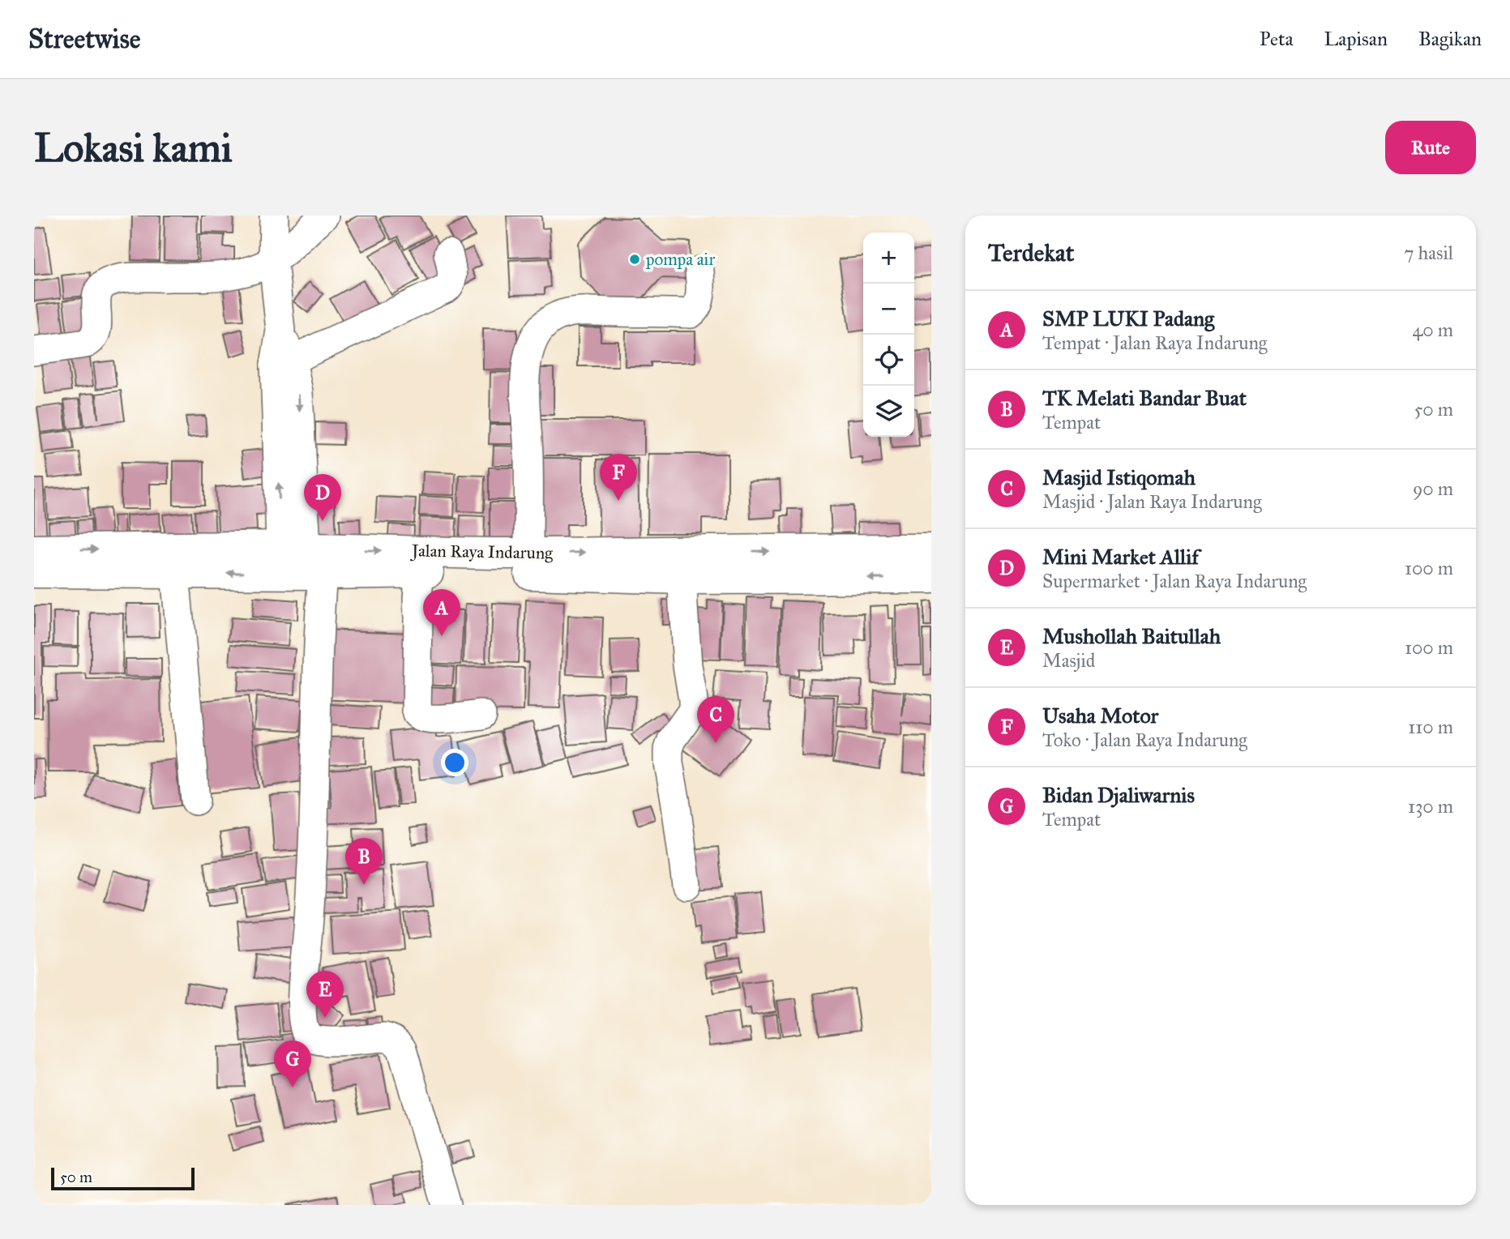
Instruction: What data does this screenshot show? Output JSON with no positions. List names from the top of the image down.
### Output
{
  "streets": {
    "highway": ["Jalan Raya Indarung"]
  },
  "places": ["pompa air"],
  "scale_bar": "50 m",
  "page": {
    "header": "Streetwise",
    "nav": ["Peta", "Lapisan", "Bagikan"],
    "buttons": "Rute",
    "title": "Lokasi kami",
    "heading": ["Terdekat", "7 hasil"],
    "map_buttons": ["+", "−"],
    "list": [
      {
        "mark": "A",
        "name": "SMP LUKI Padang",
        "note": "Tempat · Jalan Raya Indarung",
        "value": "40 m"
      },
      {
        "mark": "B",
        "name": "TK Melati Bandar Buat",
        "note": "Tempat",
        "value": "50 m"
      },
      {
        "mark": "C",
        "name": "Masjid Istiqomah",
        "note": "Masjid · Jalan Raya Indarung",
        "value": "90 m"
      },
      {
        "mark": "D",
        "name": "Mini Market Allif",
        "note": "Supermarket · Jalan Raya Indarung",
        "value": "100 m"
      },
      {
        "mark": "E",
        "name": "Mushollah Baitullah",
        "note": "Masjid",
        "value": "100 m"
      },
      {
        "mark": "F",
        "name": "Usaha Motor",
        "note": "Toko · Jalan Raya Indarung",
        "value": "110 m"
      },
      {
        "mark": "G",
        "name": "Bidan Djaliwarnis",
        "note": "Tempat",
        "value": "130 m"
      }
    ],
    "pins": [
      "F",
      "D",
      "A",
      "C",
      "B",
      "E",
      "G"
    ],
    "scale": "50 m"
  }
}
